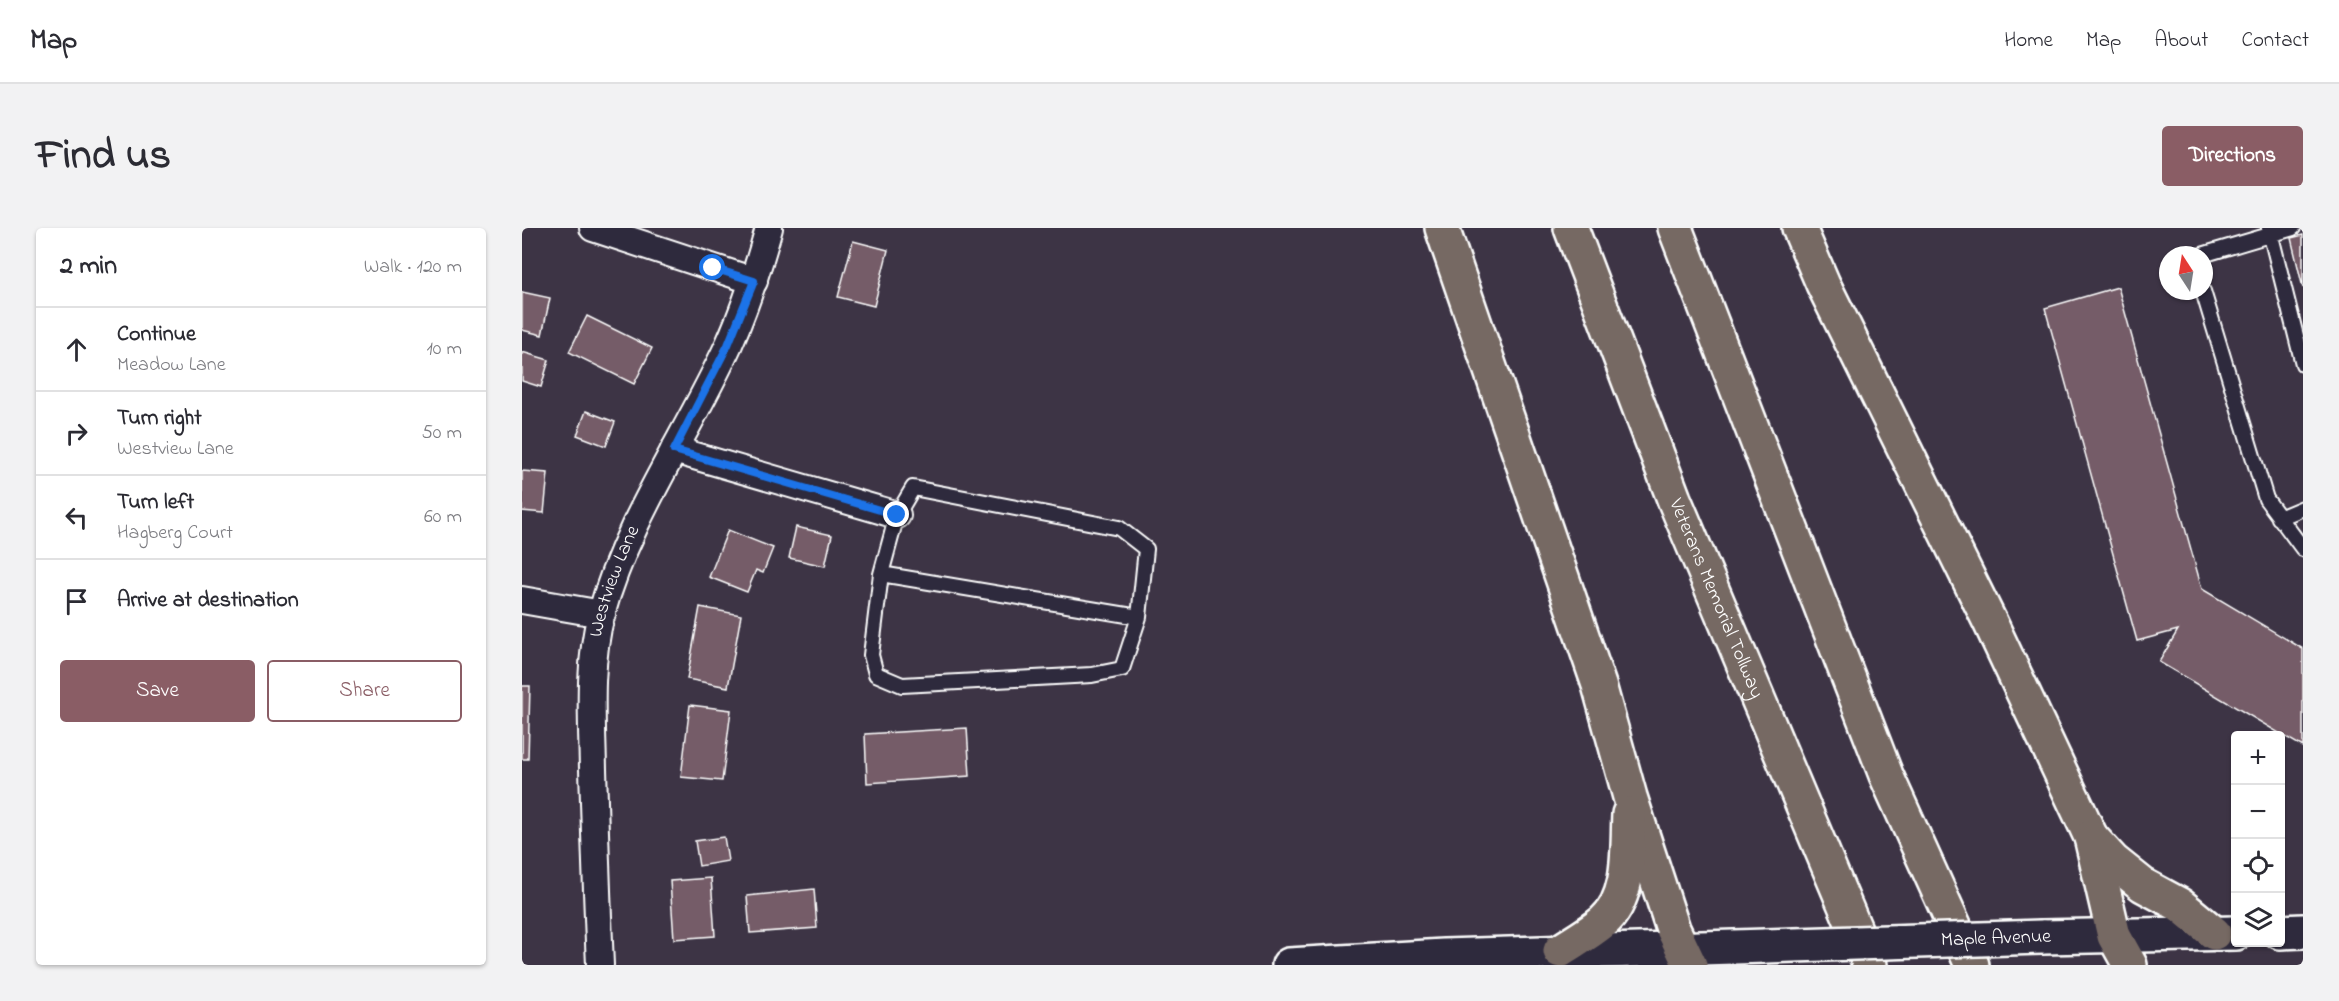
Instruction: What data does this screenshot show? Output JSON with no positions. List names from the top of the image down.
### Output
{
  "streets": {
    "highway": ["Veterans Memorial Tollway"],
    "main road": ["Maple Avenue"],
    "street": ["Westview Lane"]
  },
  "north": "top",
  "page": {
    "header": "Map",
    "nav": [
      "Home",
      "Map",
      "About",
      "Contact"
    ],
    "title": "Find us",
    "buttons": [
      "Directions",
      ["Save", "Share"]
    ],
    "heading": ["2 min", "Walk · 120 m"],
    "list": [
      ["Continue", "Meadow Lane", "10 m"],
      ["Turn right", "Westview Lane", "50 m"],
      ["Turn left", "Hagberg Court", "60 m"],
      "Arrive at destination"
    ],
    "map_buttons": ["+", "−"]
  }
}
